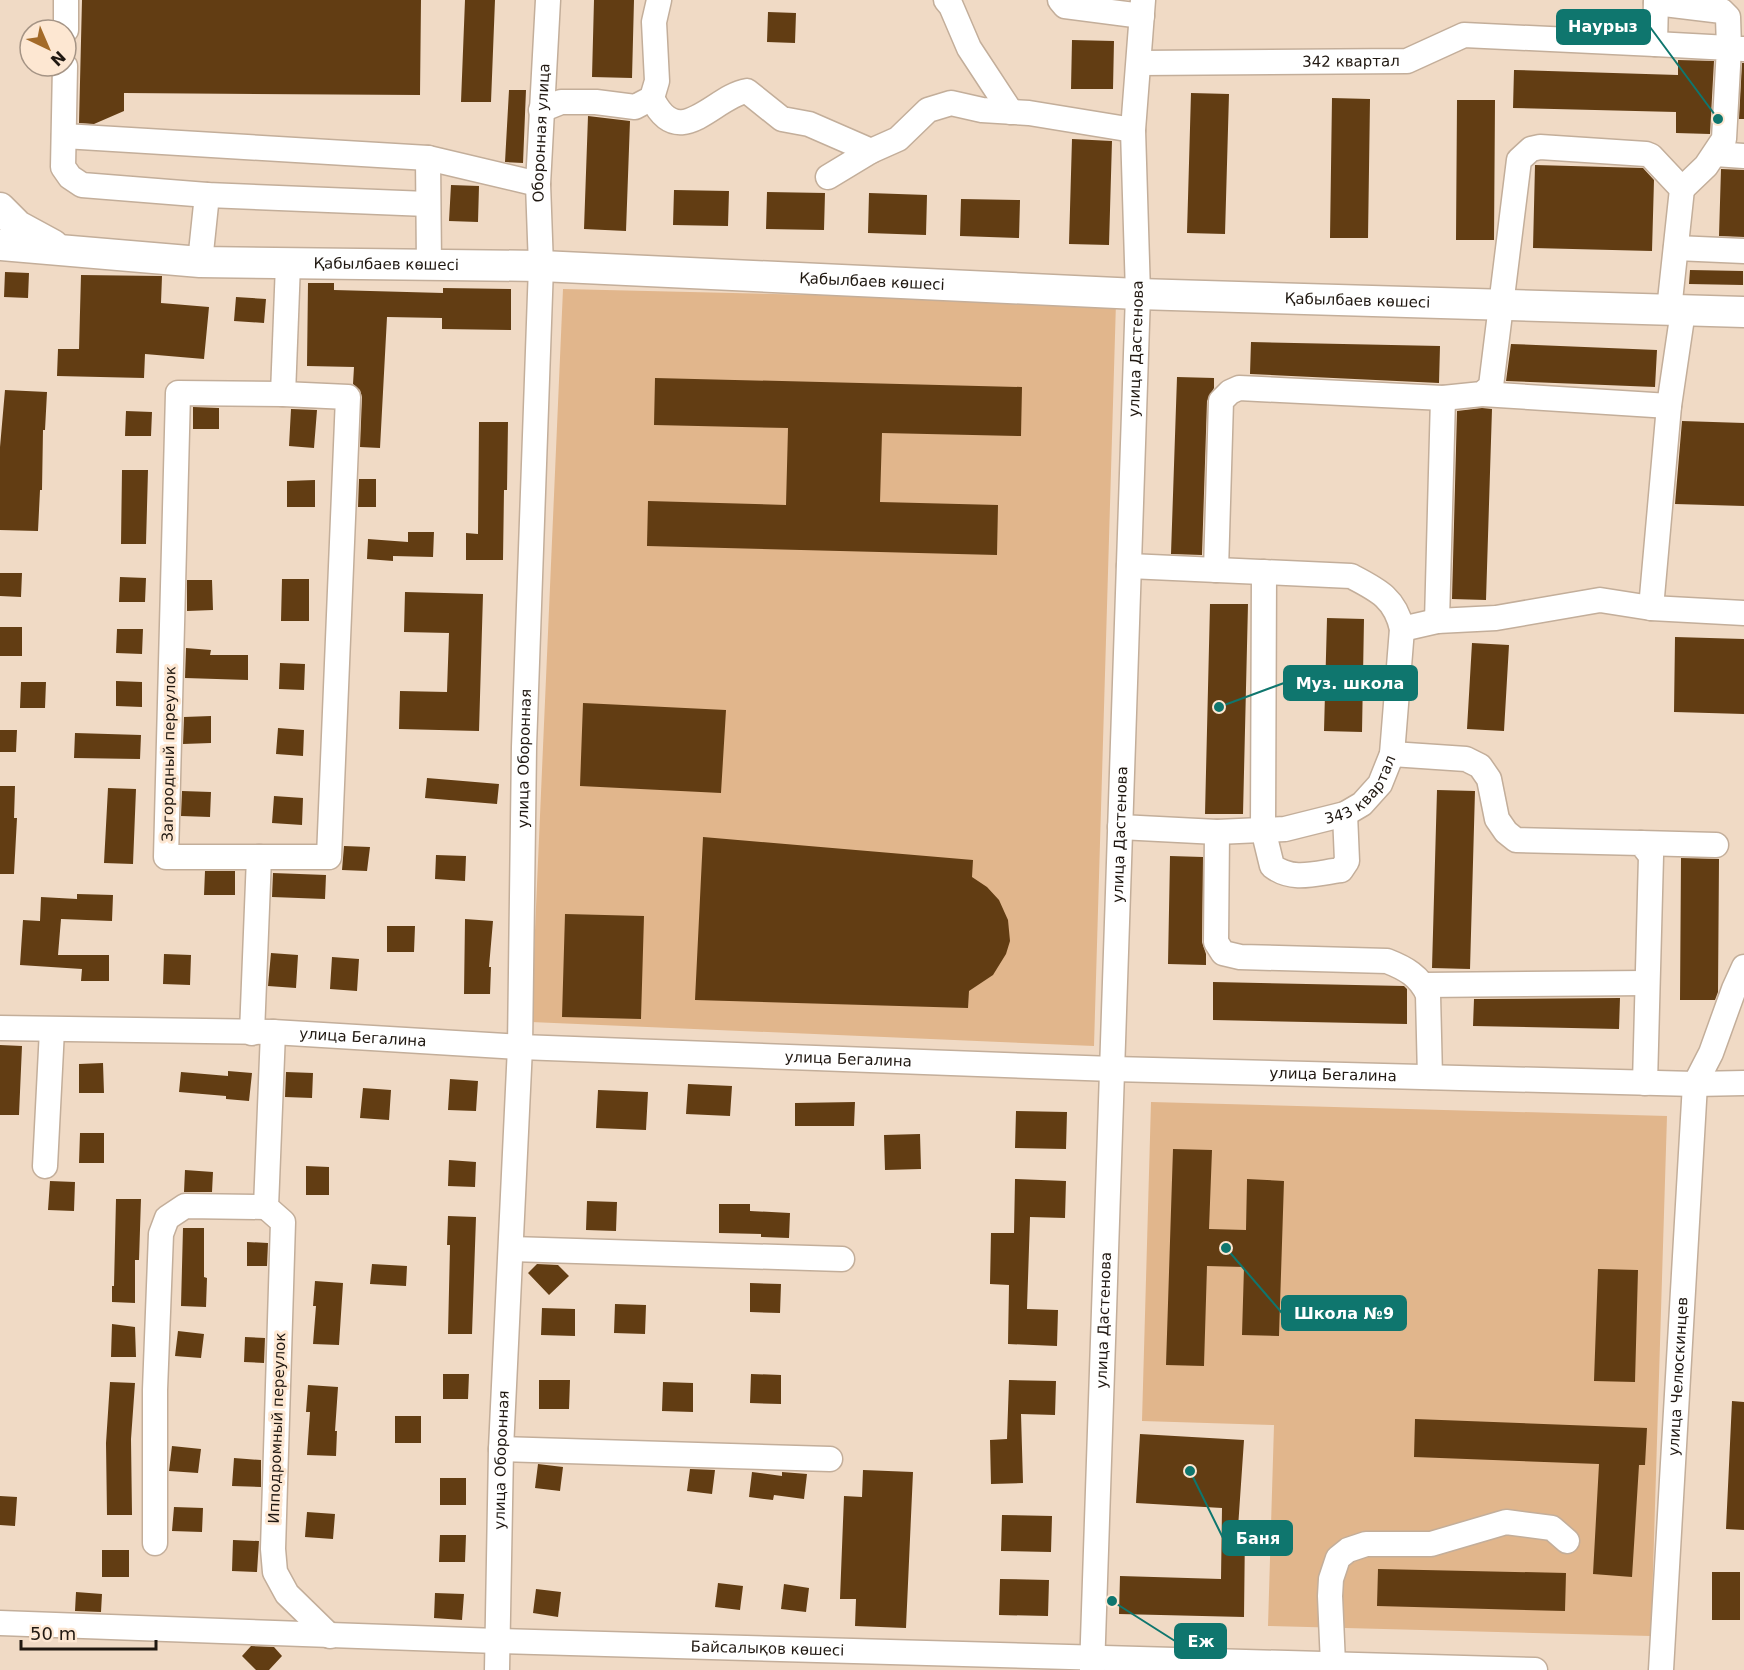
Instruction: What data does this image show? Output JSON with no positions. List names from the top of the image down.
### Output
{
  "streets": {
    "main road": ["Қабылбаев көшесі"],
    "street": [
      "342 квартал",
      "Оборонная улица",
      "улица Дастенова",
      "Загородный переулок",
      "улица Оборонная",
      "343 квартал",
      "улица Бегалина",
      "улица Челюскинцев",
      "Ипподромный переулок",
      "Байсалықов көшесі"
    ]
  },
  "crossings": [
    ["342 квартал", "улица Дастенова"],
    ["Оборонная улица", "Қабылбаев көшесі"],
    ["Оборонная улица", "улица Оборонная"],
    ["Қабылбаев көшесі", "улица Дастенова"],
    ["Қабылбаев көшесі", "улица Оборонная"],
    ["улица Дастенова", "343 квартал"],
    ["улица Дастенова", "улица Бегалина"],
    ["улица Дастенова", "Байсалықов көшесі"],
    ["улица Оборонная", "улица Бегалина"],
    ["улица Оборонная", "Байсалықов көшесі"],
    ["улица Бегалина", "улица Челюскинцев"],
    ["Ипподромный переулок", "Байсалықов көшесі"]
  ],
  "places": [
    "Наурыз",
    "Муз. школа",
    "Школа №9",
    "Баня",
    "Еж"
  ],
  "scale_bar": "50 m",
  "north": "bottom right"
}
